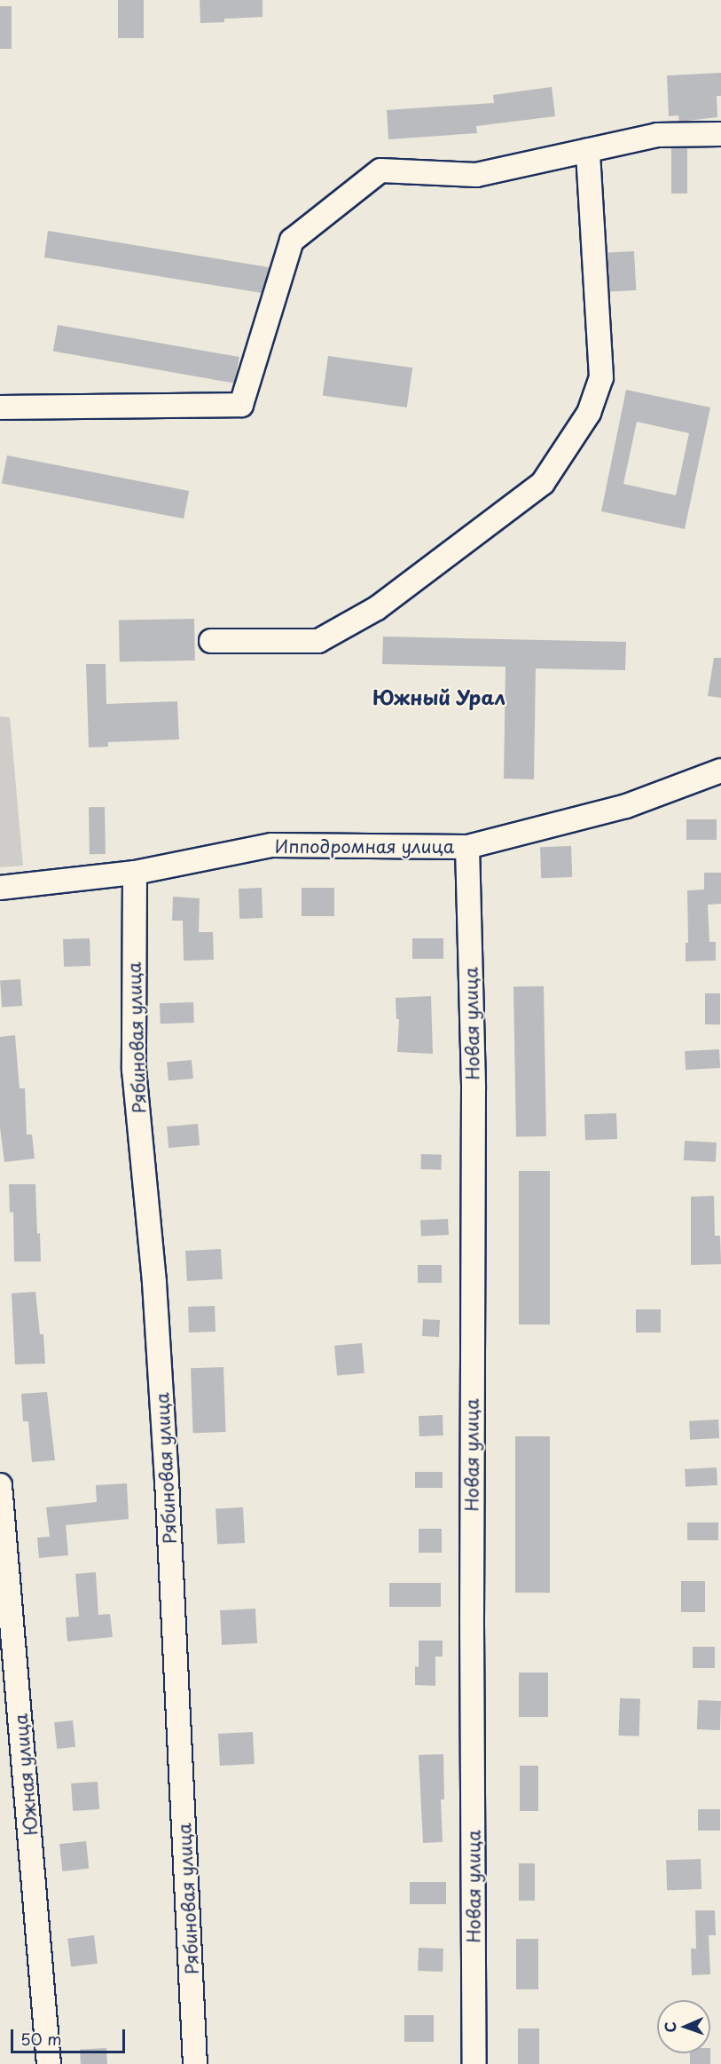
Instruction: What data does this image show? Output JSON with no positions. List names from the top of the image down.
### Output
{
  "streets": {
    "street": [
      "Ипподромная улица",
      "Новая улица",
      "Рябиновая улица",
      "Южная улица"
    ]
  },
  "crossings": [
    ["Ипподромная улица", "Новая улица"],
    ["Ипподромная улица", "Рябиновая улица"]
  ],
  "districts": ["Южный Урал"],
  "scale_bar": "50 m",
  "north": "left"
}
